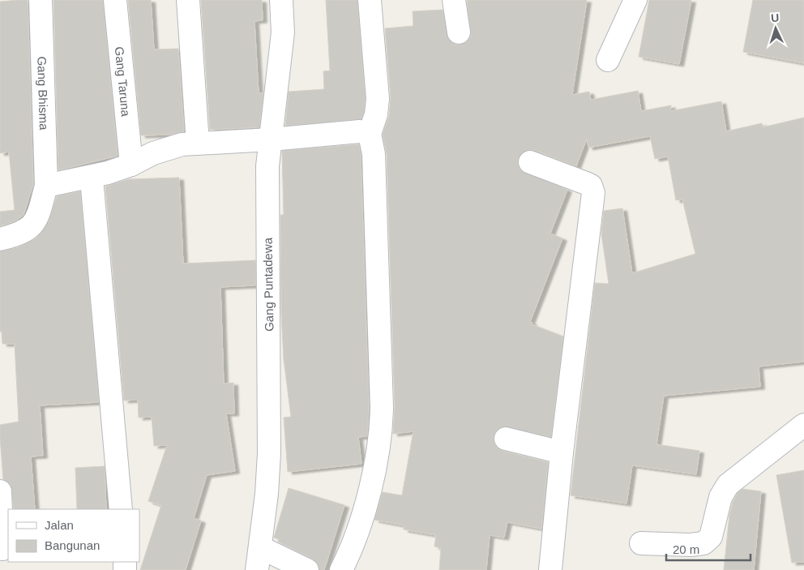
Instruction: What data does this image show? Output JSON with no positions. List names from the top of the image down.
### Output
{
  "streets": {
    "street": ["Gang Taruna", "Gang Bhisma", "Gang Puntadewa"]
  },
  "legend": ["Jalan", "Bangunan"],
  "scale_bar": "20 m",
  "north": "top"
}
